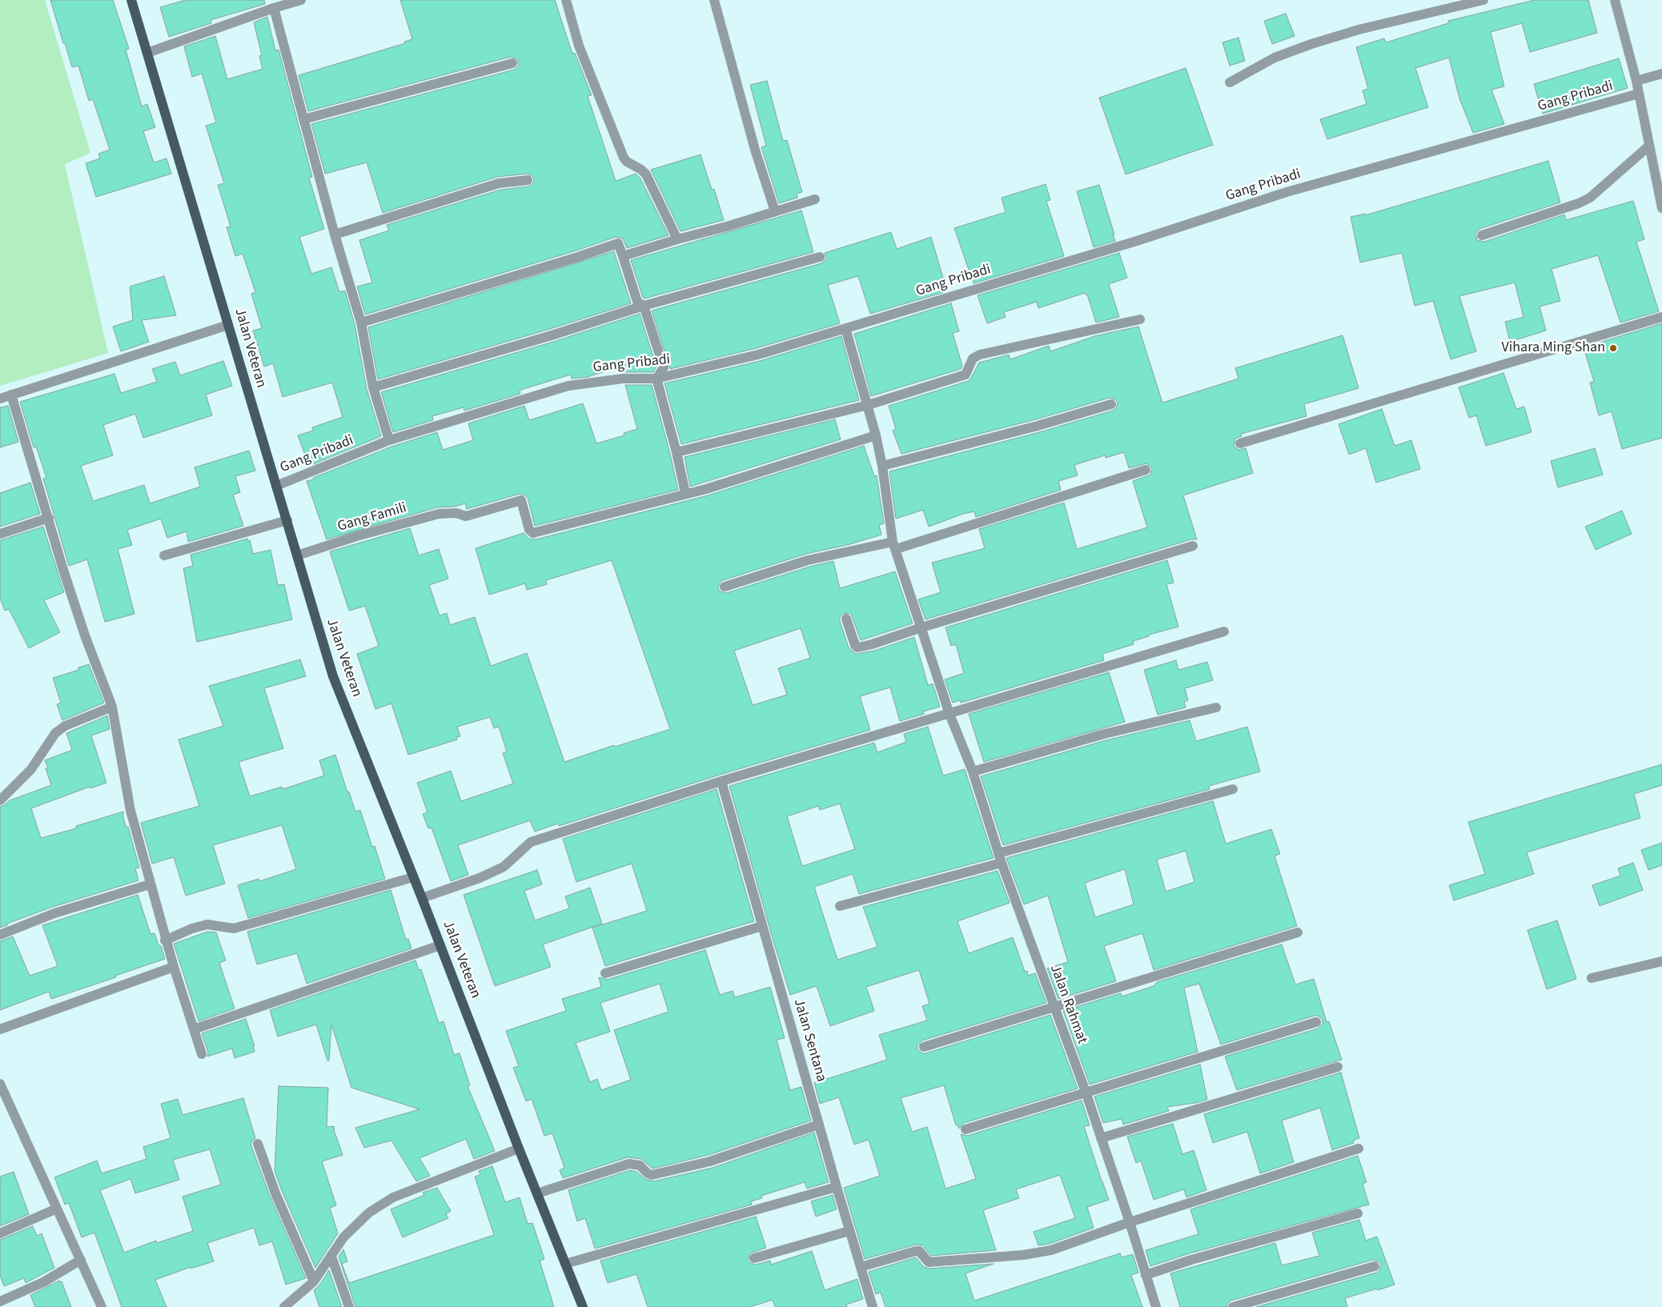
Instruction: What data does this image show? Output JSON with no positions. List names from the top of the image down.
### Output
{
  "streets": {
    "main road": ["Jalan Veteran"],
    "street": [
      "Gang Pribadi",
      "Gang Famili",
      "Jalan Rahmat",
      "Jalan Sentana"
    ]
  },
  "crossings": [
    ["Gang Pribadi", "Jalan Veteran"],
    ["Gang Pribadi", "Jalan Rahmat"],
    ["Jalan Veteran", "Gang Famili"]
  ],
  "places": ["Vihara Ming Shan"]
}
